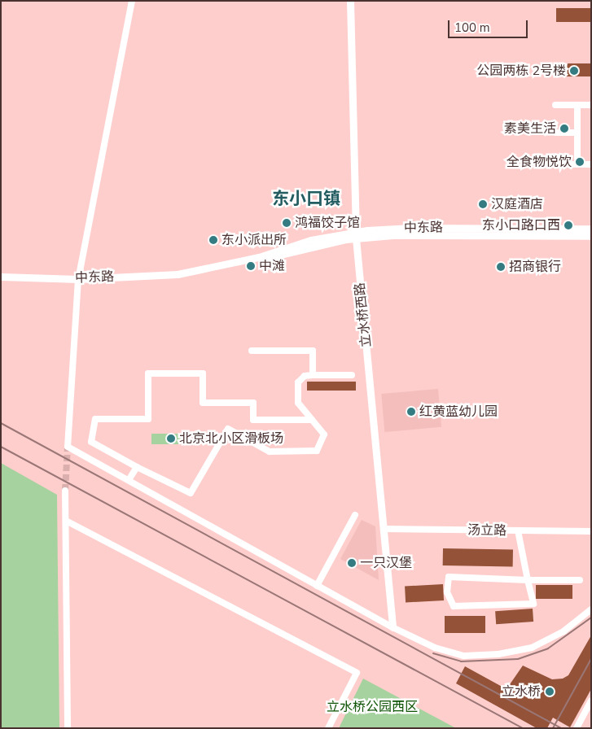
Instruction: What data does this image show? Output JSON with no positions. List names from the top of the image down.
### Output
{
  "streets": {
    "street": ["中东路", "立水桥西路", "汤立路"]
  },
  "crossings": [
    ["中东路", "立水桥西路"],
    ["立水桥西路", "汤立路"]
  ],
  "districts": ["东小口镇"],
  "parks": ["立水桥公园西区"],
  "places": [
    "公园两栋 2号楼",
    "素美生活",
    "全食物悦饮",
    "汉庭酒店",
    "鸿福饺子馆",
    "东小口路口西",
    "东小派出所",
    "中滩",
    "招商银行",
    "红黄蓝幼儿园",
    "北京北小区滑板场",
    "一只汉堡",
    "立水桥"
  ],
  "scale_bar": "100 m"
}
